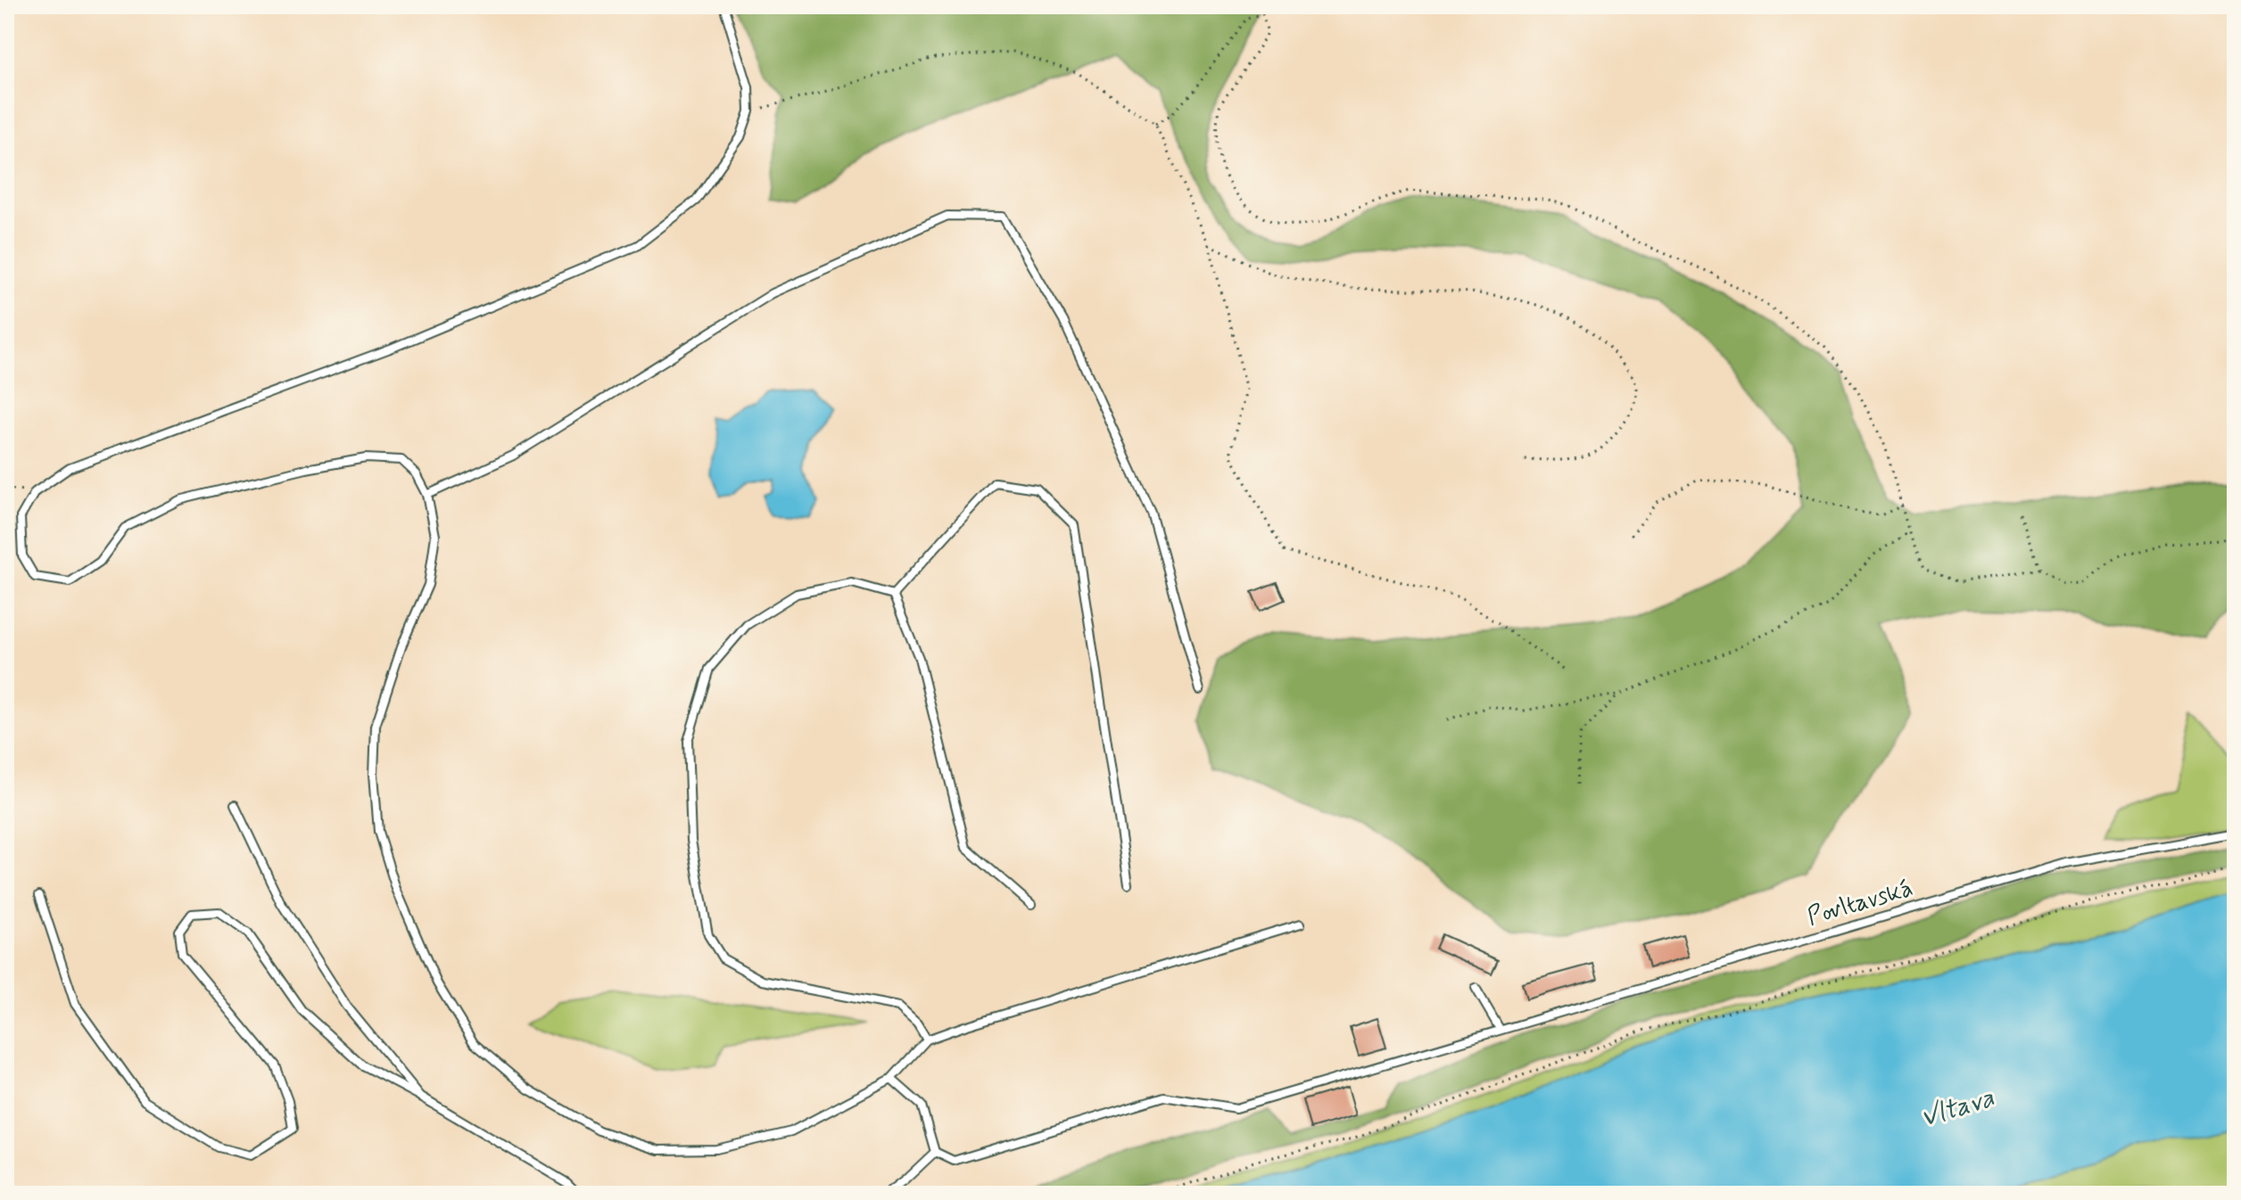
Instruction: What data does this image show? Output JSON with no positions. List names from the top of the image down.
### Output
{
  "streets": {
    "lane": ["Povltavská"]
  },
  "water": ["Vltava"]
}
